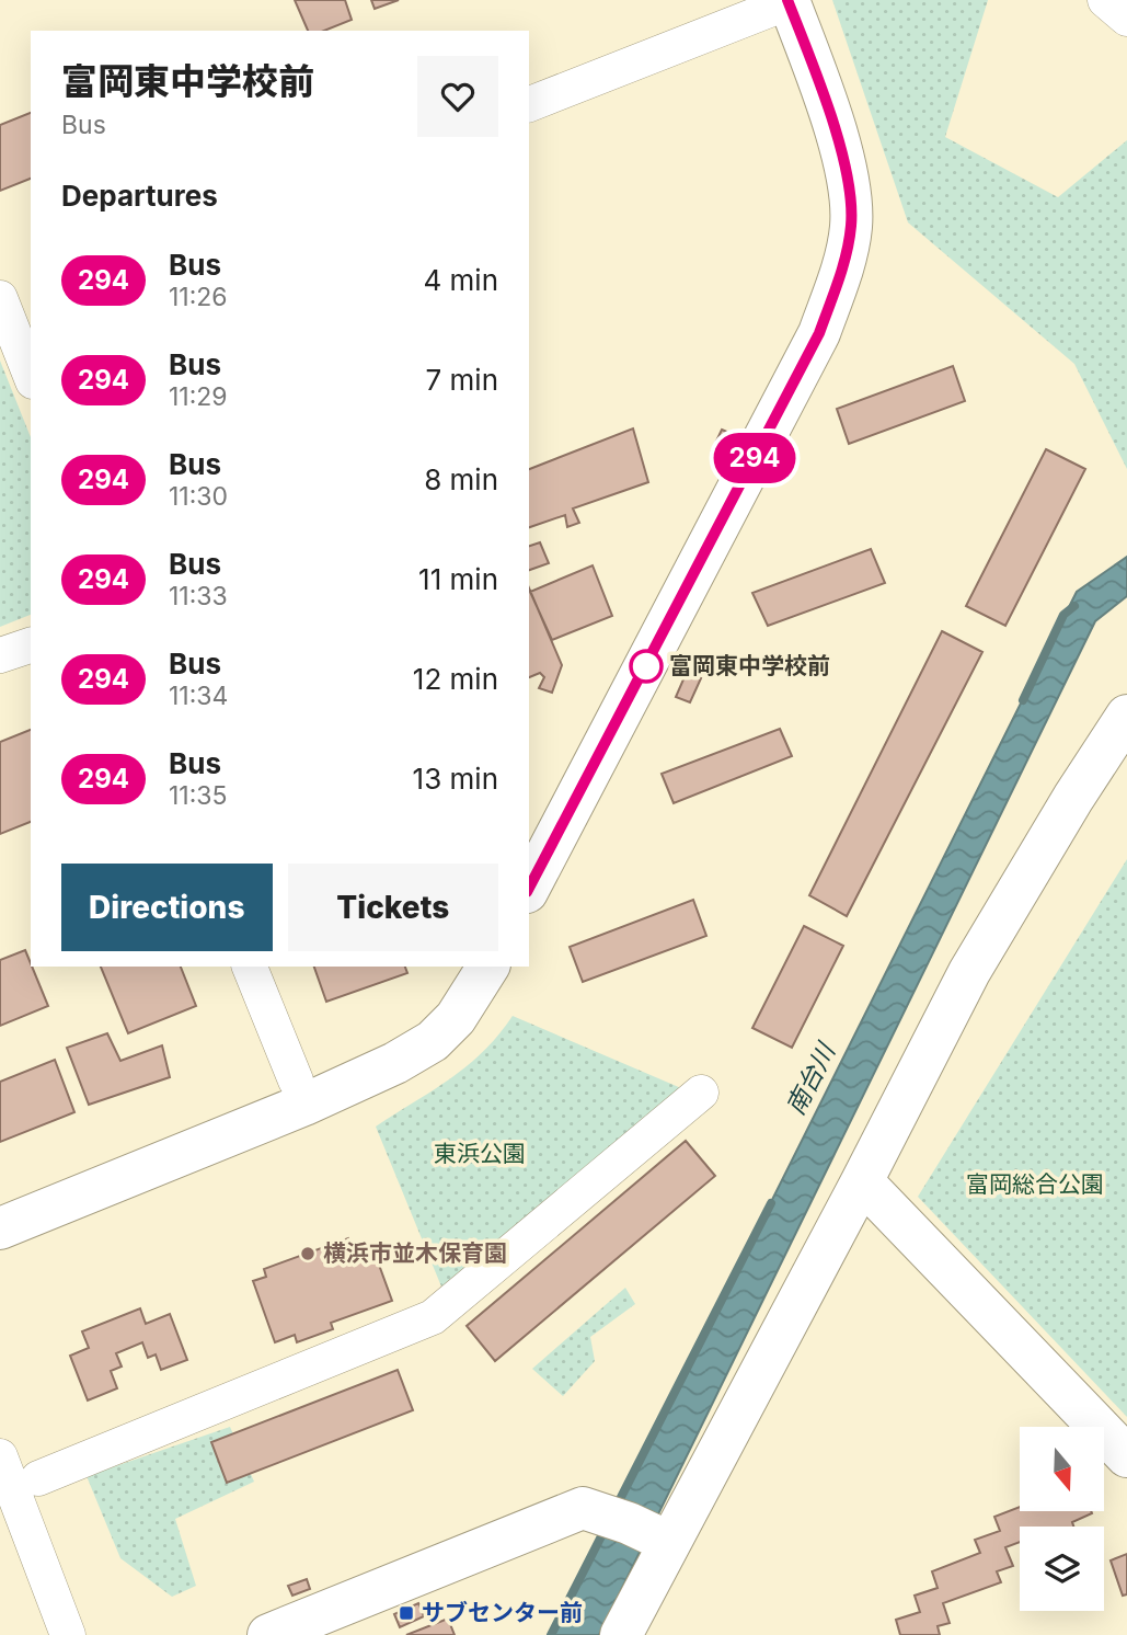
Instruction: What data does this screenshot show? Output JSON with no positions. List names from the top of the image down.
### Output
{
  "water": ["南台川"],
  "parks": ["東浜公園", "富岡総合公園"],
  "places": {
    "other": ["富岡東中学校前", "横浜市並木保育園"],
    "transit": ["サブセンター前"]
  },
  "lines": ["bus line 294"],
  "north": "bottom",
  "page": {
    "on_map": "294",
    "heading": [
      ["富岡東中学校前", "Bus"],
      "Departures"
    ],
    "list": [
      {
        "mark": "294",
        "name": "Bus",
        "note": "11:26",
        "value": "4 min"
      },
      {
        "mark": "294",
        "name": "Bus",
        "note": "11:29",
        "value": "7 min"
      },
      {
        "mark": "294",
        "name": "Bus",
        "note": "11:30",
        "value": "8 min"
      },
      {
        "mark": "294",
        "name": "Bus",
        "note": "11:33",
        "value": "11 min"
      },
      {
        "mark": "294",
        "name": "Bus",
        "note": "11:34",
        "value": "12 min"
      },
      {
        "mark": "294",
        "name": "Bus",
        "note": "11:35",
        "value": "13 min"
      }
    ],
    "buttons": ["Directions", "Tickets"]
  }
}
